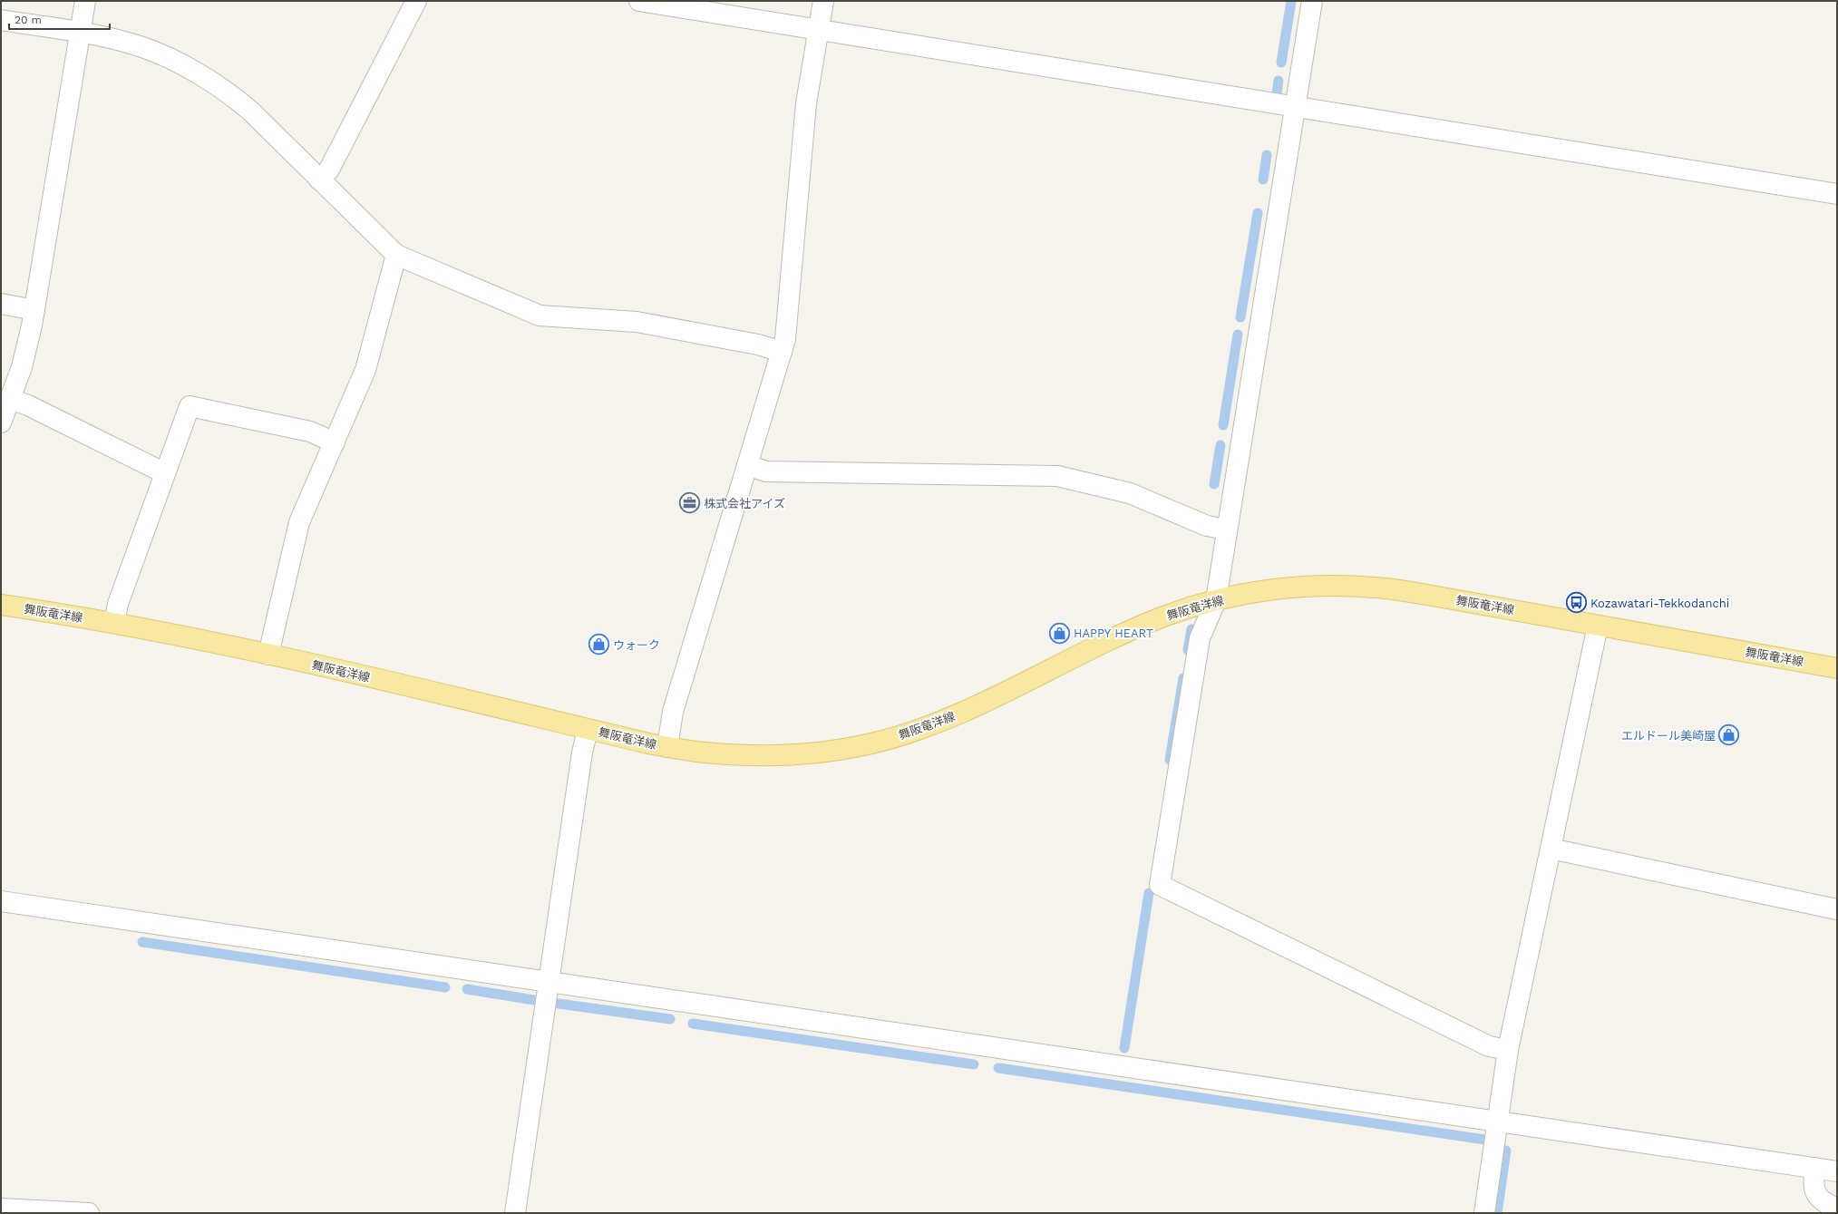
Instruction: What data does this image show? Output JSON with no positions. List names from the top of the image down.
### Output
{
  "streets": {
    "main road": ["舞阪竜洋線"]
  },
  "places": {
    "office": ["株式会社アイズ"],
    "bus stop": ["Kozawatari-Tekkodanchi"],
    "shop": ["HAPPY HEART", "ウォーク", "エルドール美崎屋"]
  },
  "scale_bar": "20 m"
}
